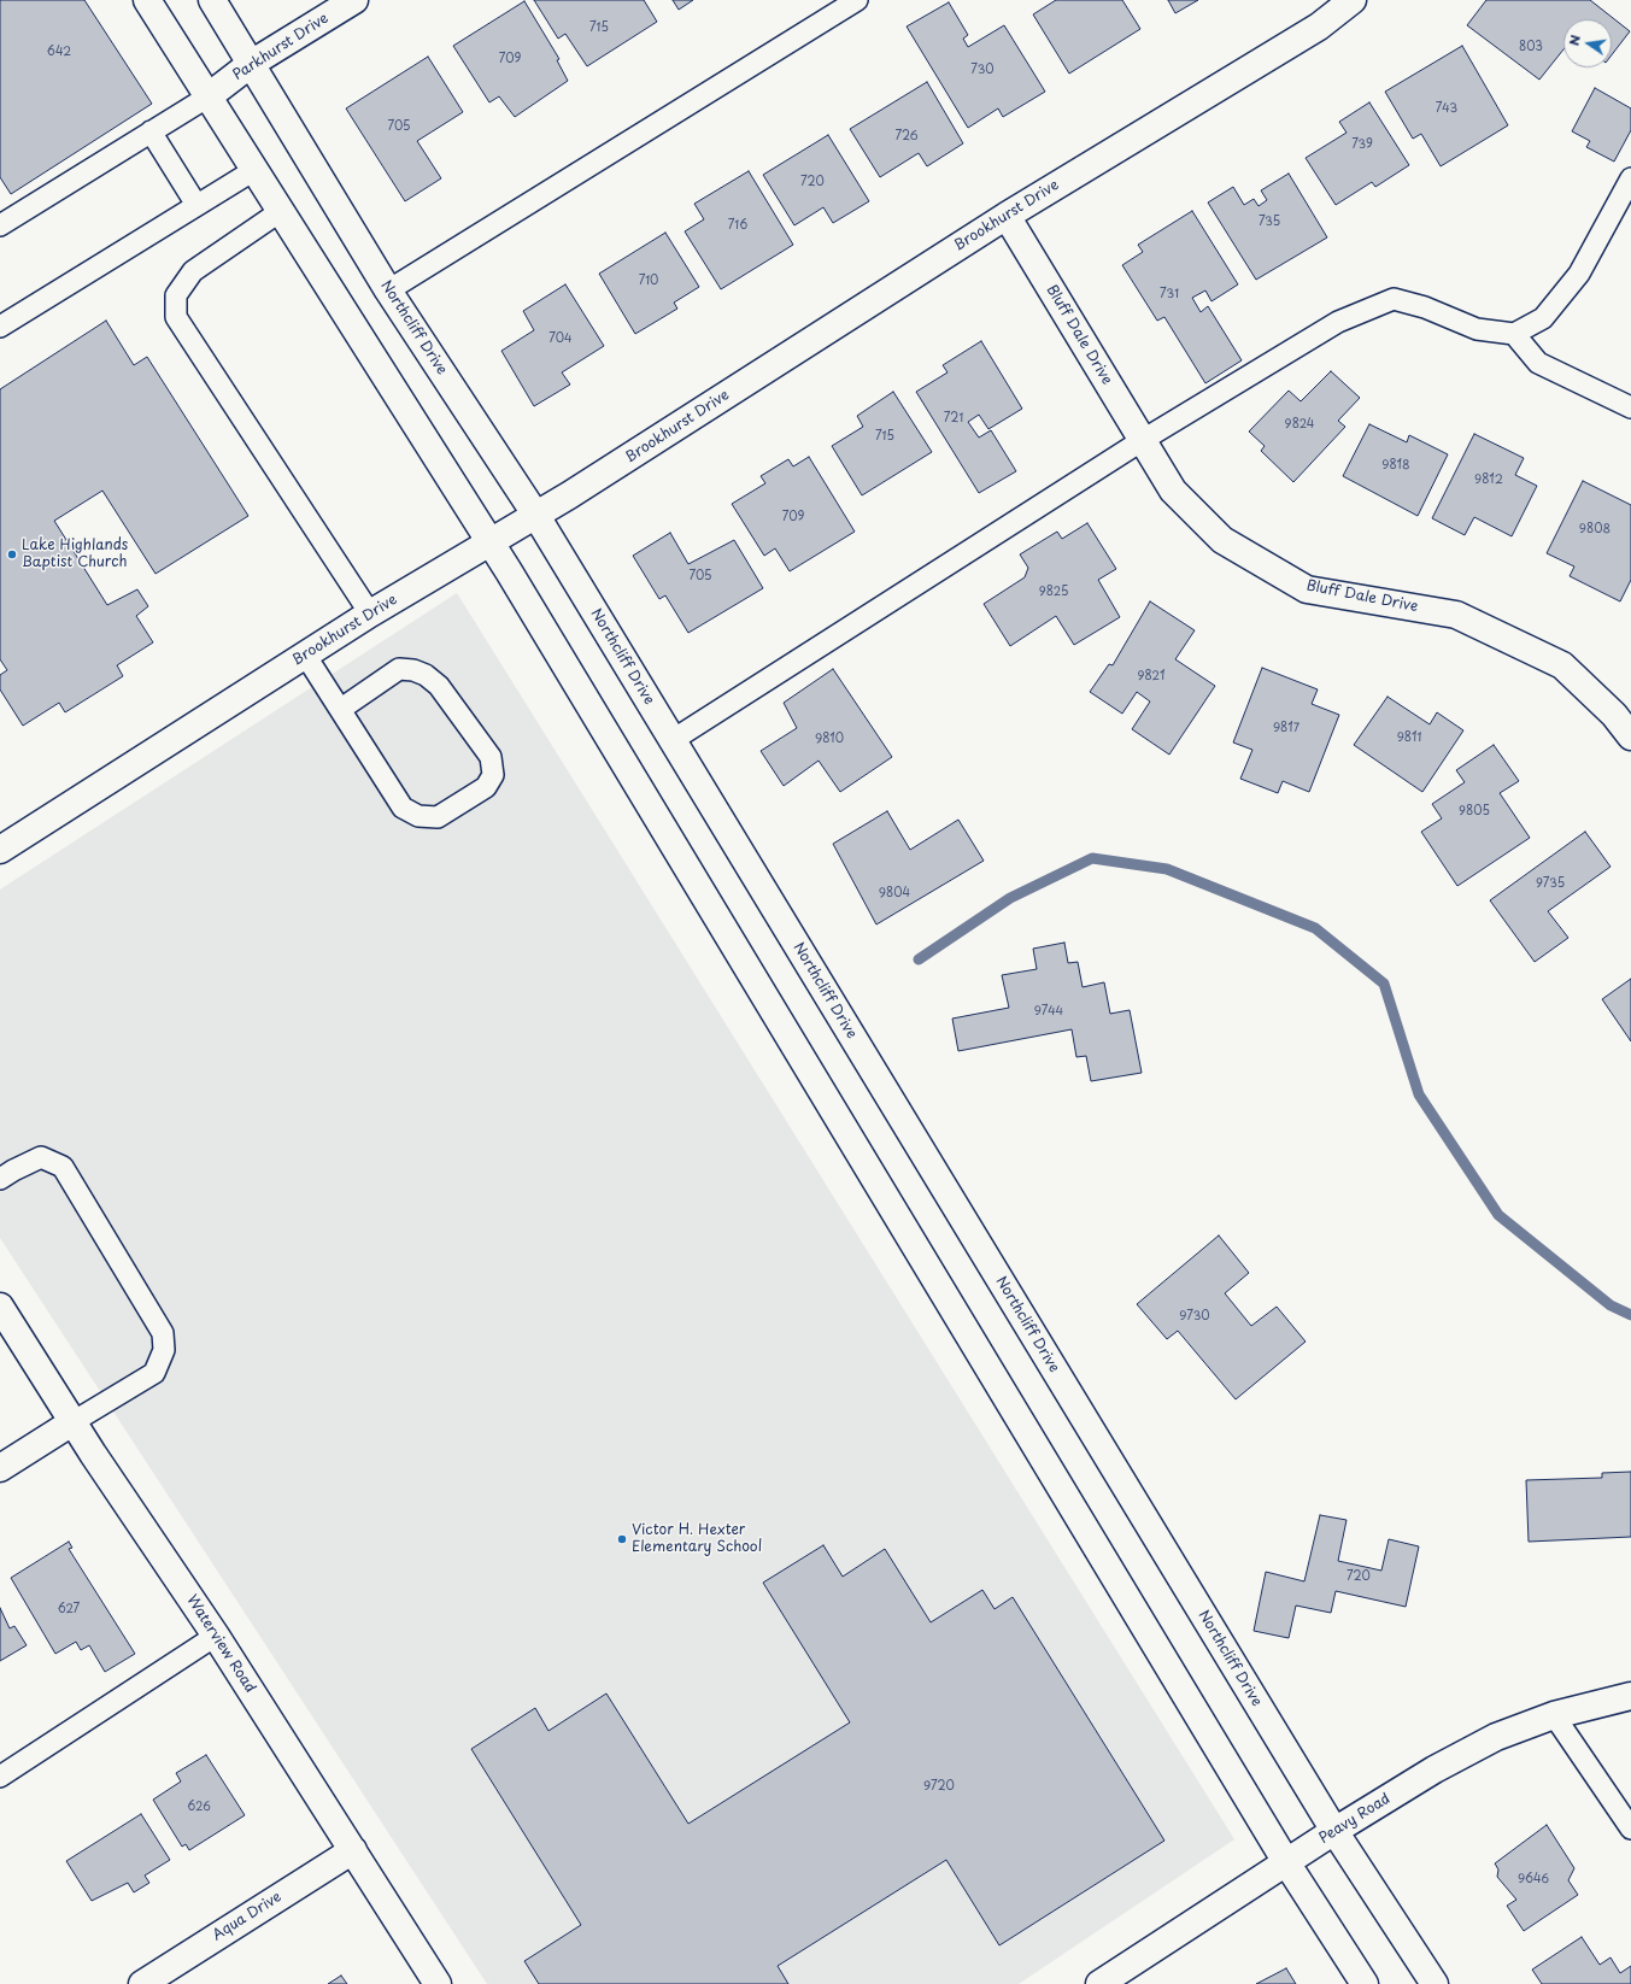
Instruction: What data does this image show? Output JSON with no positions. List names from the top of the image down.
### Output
{
  "streets": {
    "street": [
      "Parkhurst Drive",
      "Brookhurst Drive",
      "Northcliff Drive",
      "Bluff Dale Drive",
      "Waterview Road",
      "Peavy Road",
      "Aqua Drive"
    ]
  },
  "crossings": [
    ["Parkhurst Drive", "Northcliff Drive"],
    ["Brookhurst Drive", "Northcliff Drive"],
    ["Brookhurst Drive", "Bluff Dale Drive"],
    ["Northcliff Drive", "Peavy Road"],
    ["Waterview Road", "Aqua Drive"]
  ],
  "places": ["Lake Highlands Baptist Church", "Victor H. Hexter Elementary School"],
  "house_numbers": [
    "715",
    "803",
    "642",
    "709",
    "730",
    "743",
    "705",
    "726",
    "739",
    "720",
    "735",
    "716",
    "710",
    "731",
    "704",
    "721",
    "9824",
    "715",
    "9818",
    "9812",
    "709",
    "9808",
    "705",
    "9825",
    "9821",
    "9817",
    "9811",
    "9810",
    "9805",
    "9735",
    "9804",
    "9744",
    "9730",
    "720",
    "627",
    "9720",
    "626",
    "9646"
  ],
  "north": "left"
}
